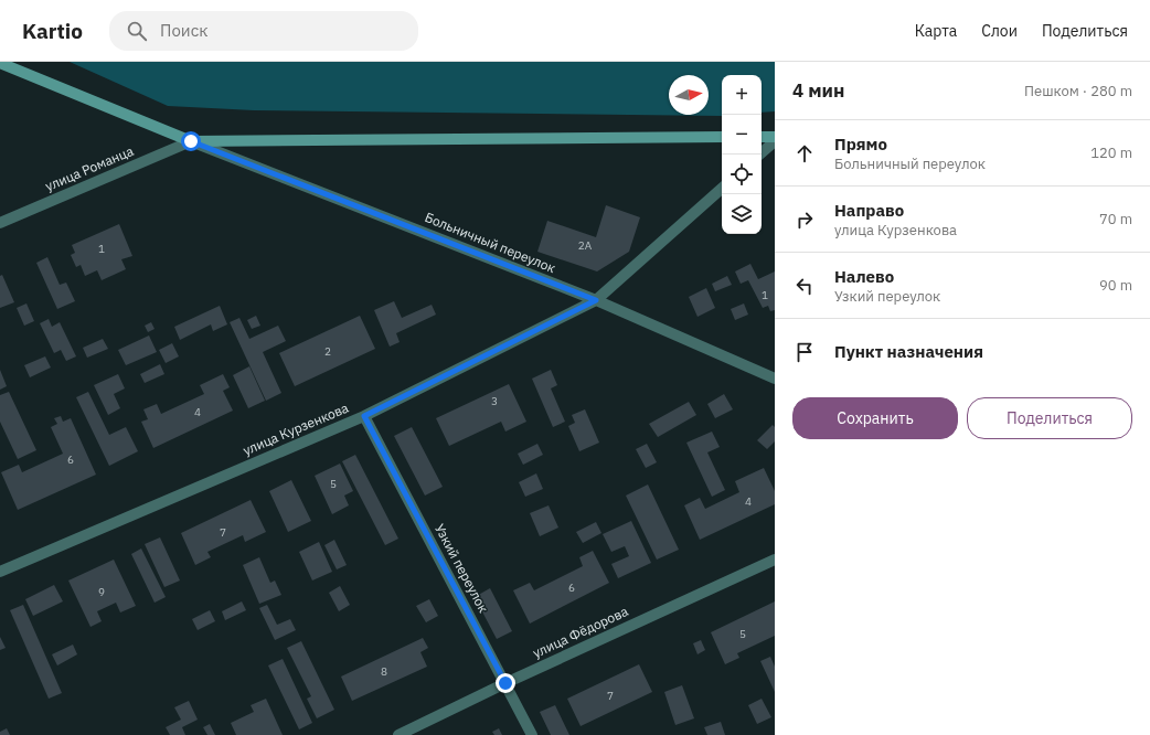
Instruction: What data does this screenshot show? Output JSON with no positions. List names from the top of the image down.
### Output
{
  "streets": {
    "street": [
      "улица Романца",
      "Больничный переулок",
      "улица Курзенкова",
      "Узкий переулок",
      "улица Фёдорова"
    ]
  },
  "crossings": [
    ["улица Романца", "Больничный переулок"],
    ["Больничный переулок", "улица Курзенкова"],
    ["улица Курзенкова", "Узкий переулок"],
    ["Узкий переулок", "улица Фёдорова"]
  ],
  "house_numbers": [
    "2А",
    "1",
    "1",
    "2",
    "3",
    "4",
    "6",
    "5",
    "4",
    "7",
    "6",
    "9",
    "5",
    "8",
    "7"
  ],
  "north": "right",
  "page": {
    "header": "Kartio",
    "search": "Поиск",
    "nav": ["Карта", "Слои", "Поделиться"],
    "heading": ["4 мин", "Пешком · 280 m"],
    "map_buttons": ["+", "−"],
    "list": [
      ["Прямо", "Больничный переулок", "120 m"],
      ["Направо", "улица Курзенкова", "70 m"],
      ["Налево", "Узкий переулок", "90 m"],
      "Пункт назначения"
    ],
    "buttons": ["Сохранить", "Поделиться"]
  }
}
